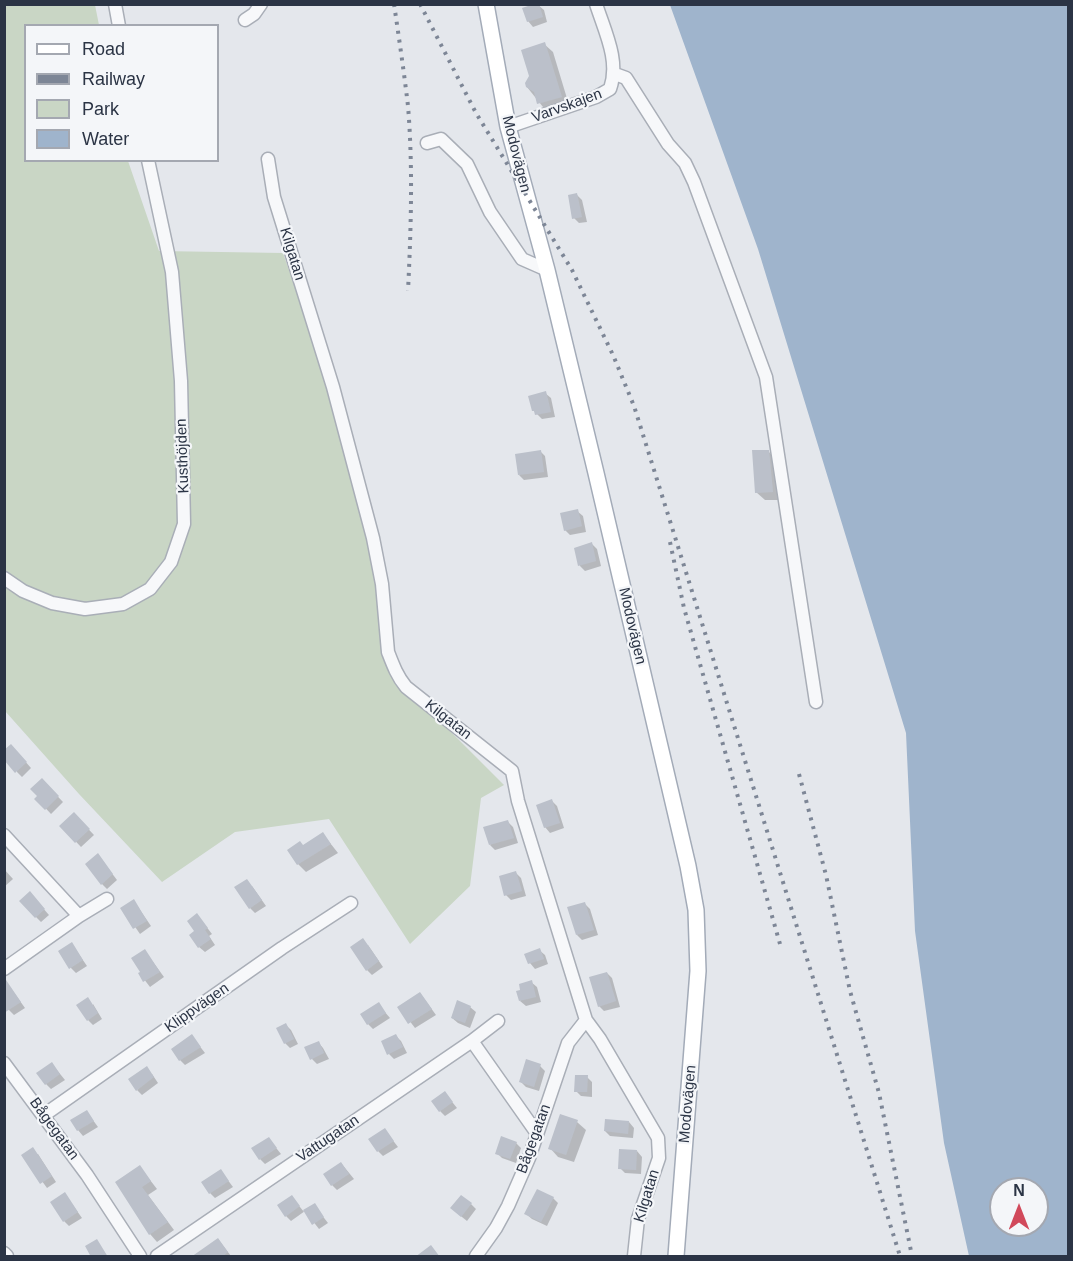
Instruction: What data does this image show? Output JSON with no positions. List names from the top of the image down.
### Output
{
  "streets": {
    "main road": ["Modovägen"],
    "street": [
      "Varvskajen",
      "Kilgatan",
      "Kusthöjden",
      "Klippvägen",
      "Bågegatan",
      "Vattugatan"
    ]
  },
  "crossings": [
    ["Varvskajen", "Modovägen"],
    ["Kilgatan", "Bågegatan"],
    ["Klippvägen", "Bågegatan"]
  ],
  "legend": [
    "Road",
    "Railway",
    "Park",
    "Water"
  ],
  "north": "top"
}
